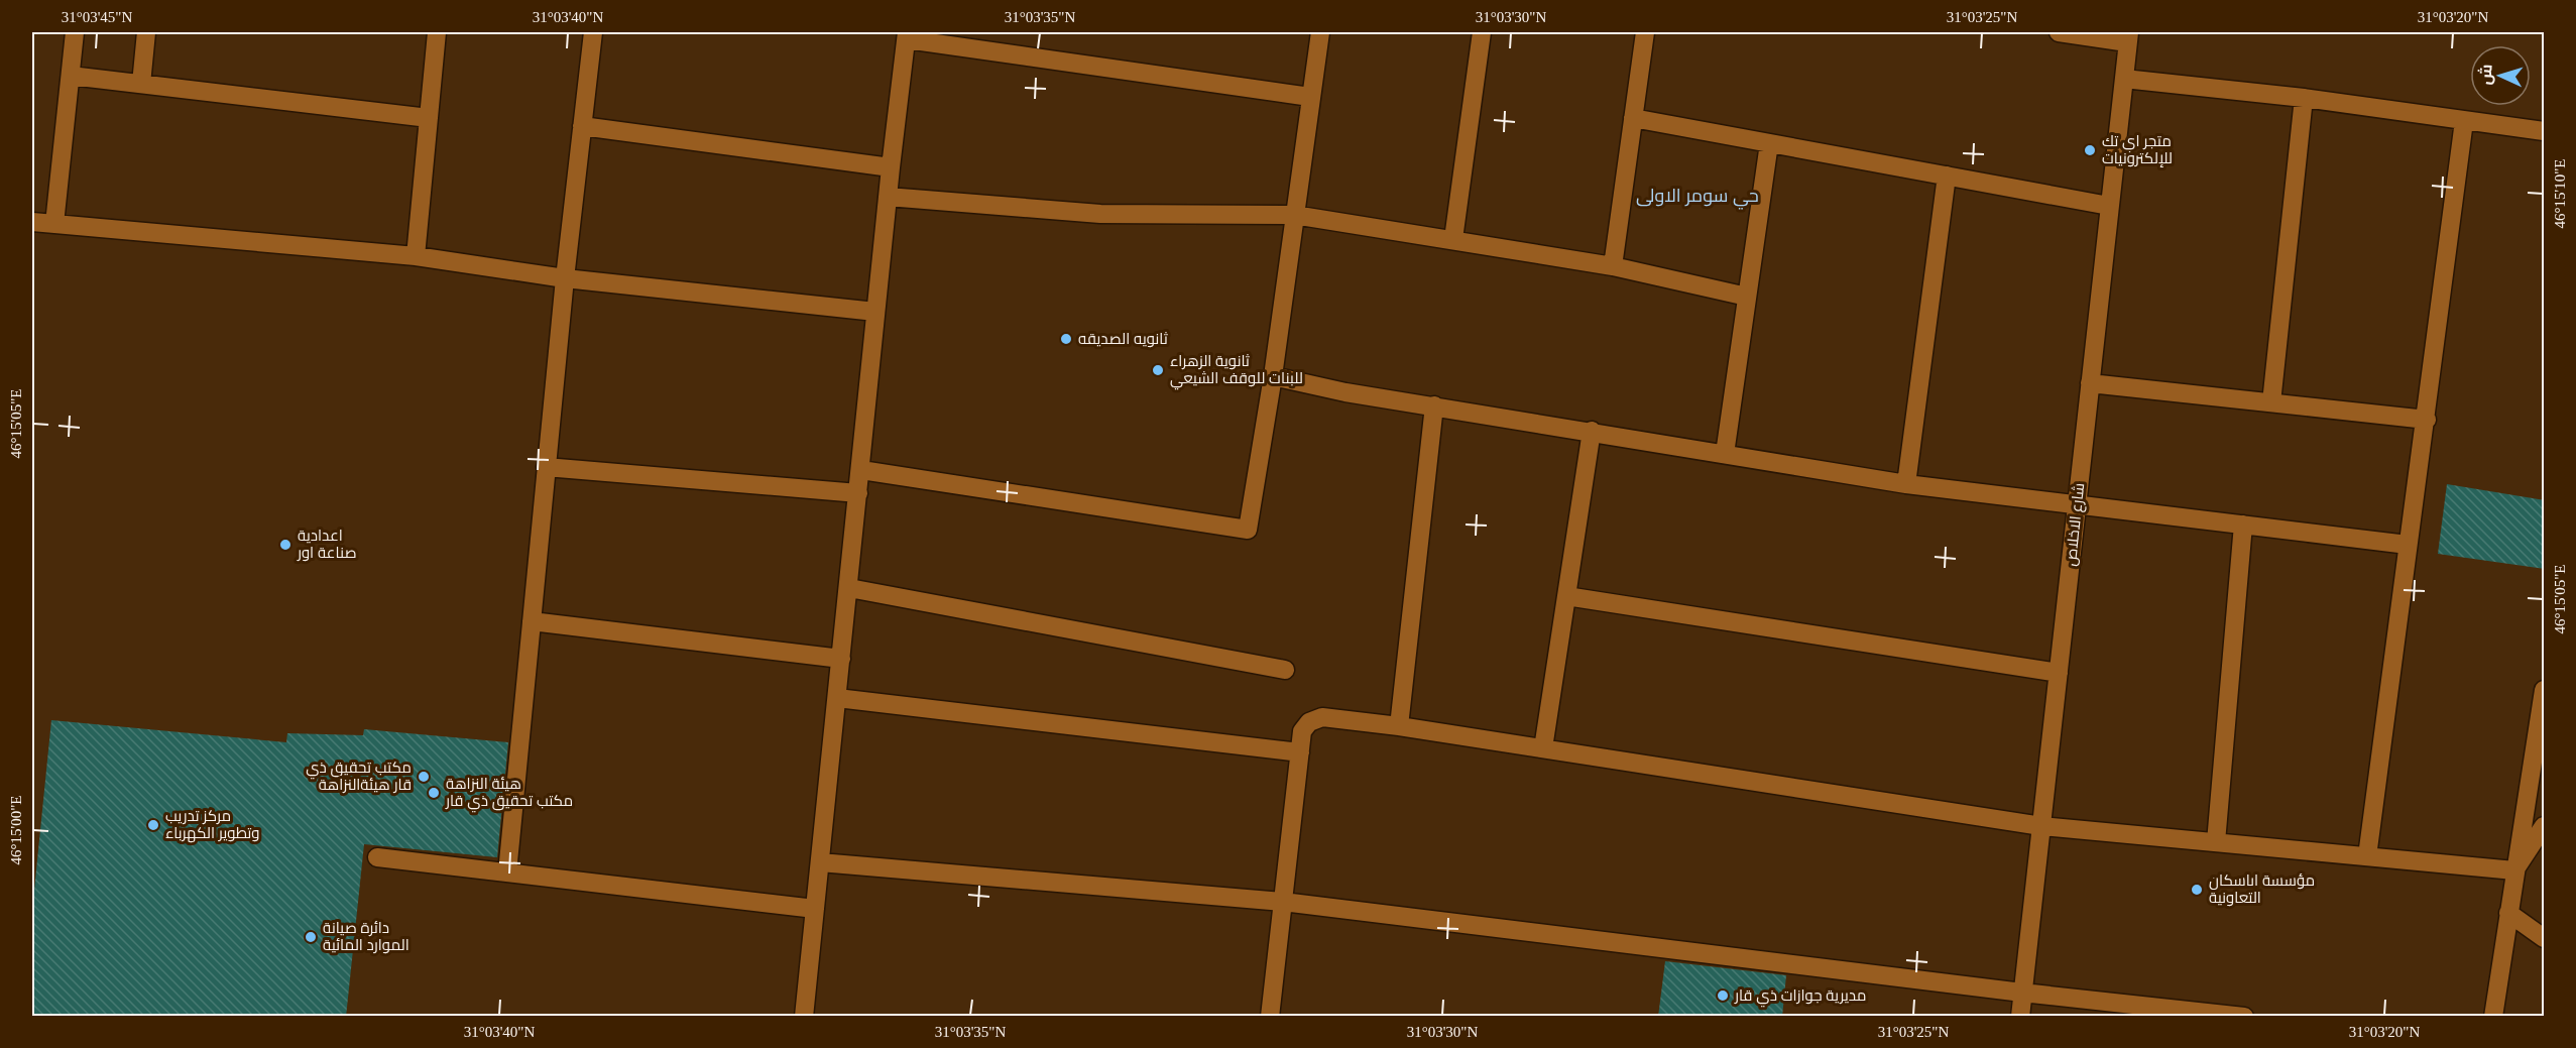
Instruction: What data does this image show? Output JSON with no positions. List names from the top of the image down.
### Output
{
  "streets": {
    "street": ["شارع الاخلاص"]
  },
  "districts": ["حي سومر الاولى"],
  "places": [
    "متجر اي تك للإلكترونيات",
    "ثانويه الصديقه",
    "ثانوية الزهراء للبنات للوقف الشيعي",
    "اعدادية صناعة اور",
    "مكتب تحقيق ذي قار هيئةالنزاهة",
    "هيئة النزاهة مكتب تحقيق ذي قار",
    "مركز تدريب وتطوير الكهرباء",
    "مؤسسة اىاسكان التعاونية",
    "دائرة صيانة الموارد المائية",
    "مديرية جوازات ذي قار"
  ],
  "north": "left",
  "coordinates": [
    "31°03'45\"N",
    "31°03'40\"N",
    "31°03'35\"N",
    "31°03'30\"N",
    "31°03'25\"N",
    "31°03'20\"N",
    "46°15'10\"E",
    "46°15'05\"E",
    "46°15'00\"E"
  ]
}
